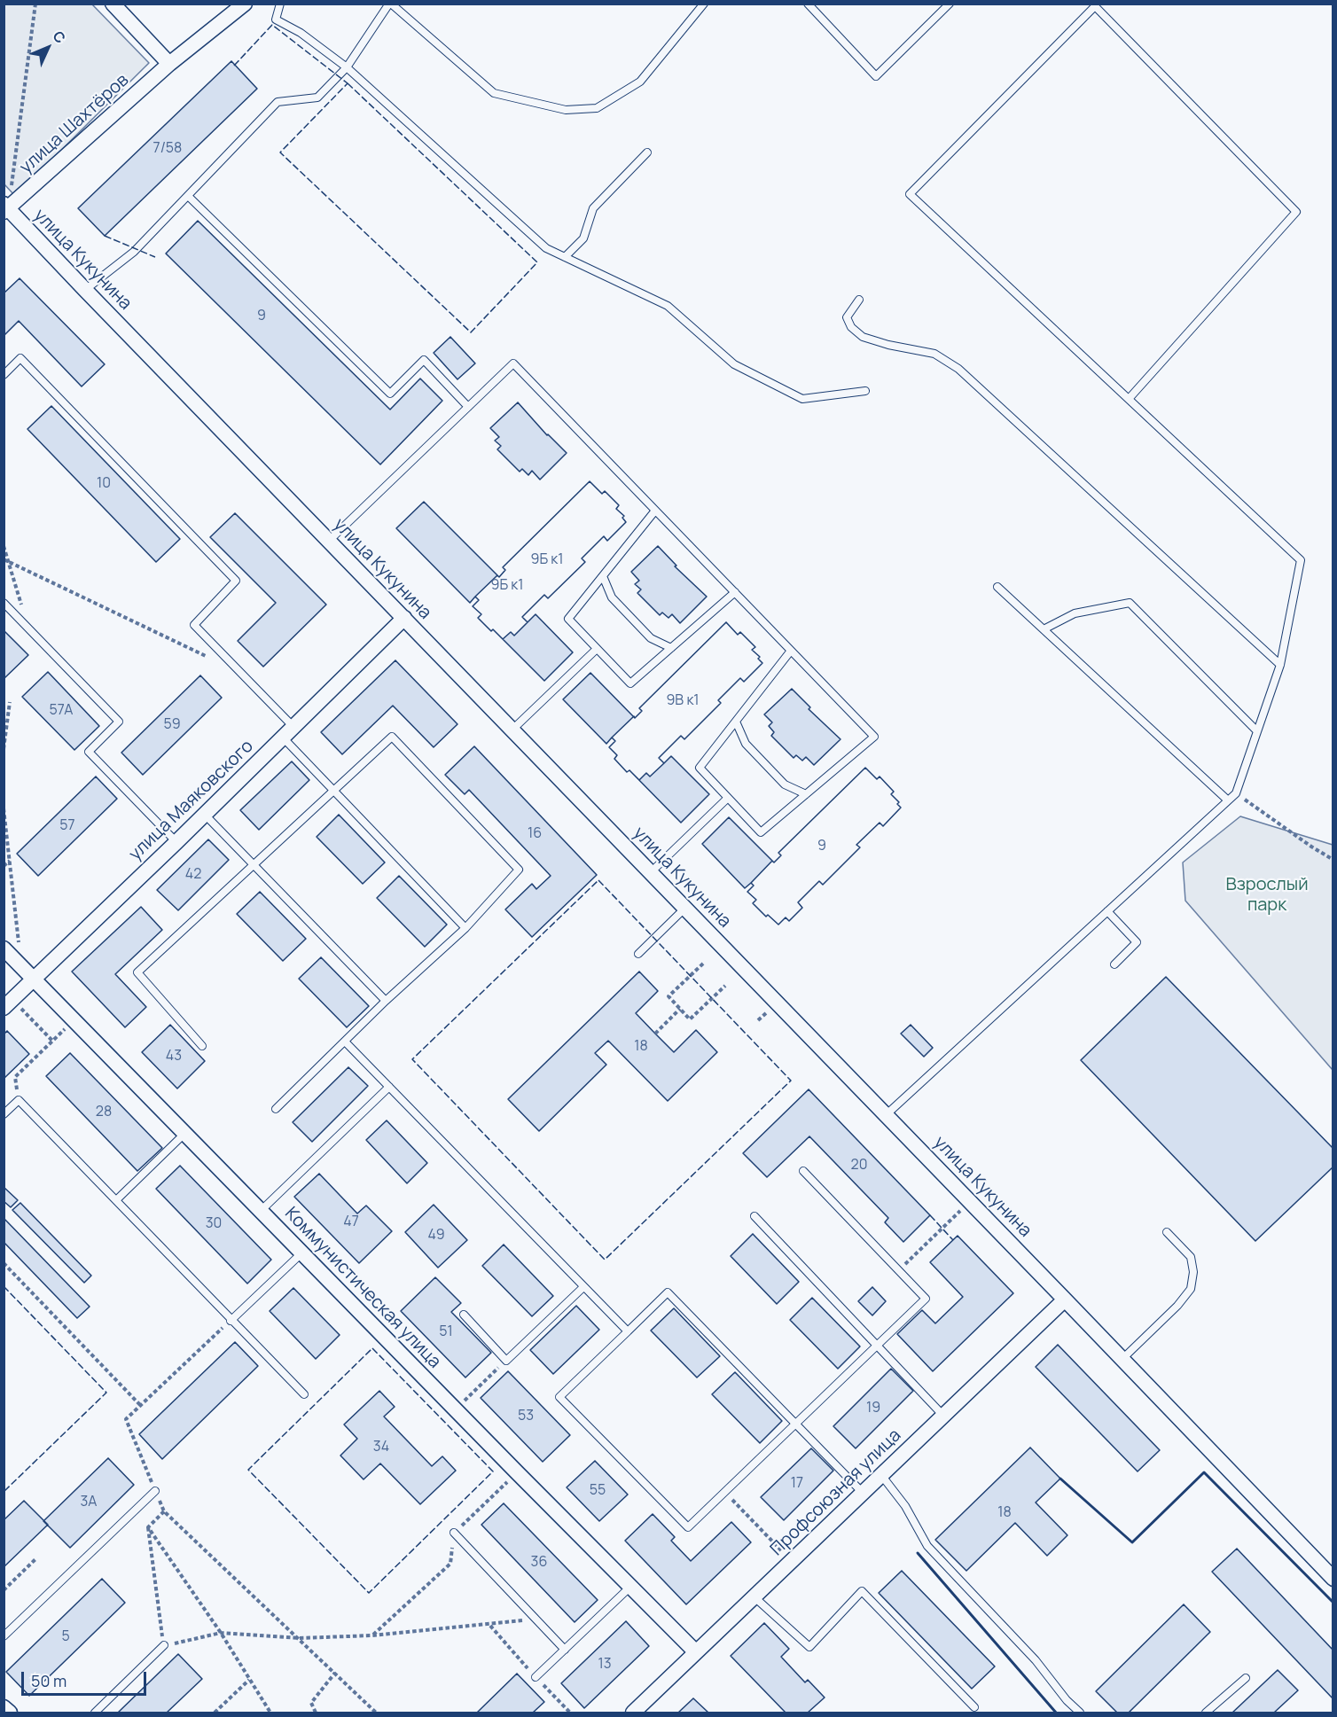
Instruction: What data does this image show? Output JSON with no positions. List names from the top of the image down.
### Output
{
  "streets": {
    "street": [
      "улица Шахтёров",
      "улица Кукунина",
      "улица Маяковского",
      "Коммунистическая улица",
      "Профсоюзная улица"
    ]
  },
  "crossings": [
    ["улица Шахтёров", "улица Кукунина"],
    ["улица Кукунина", "улица Маяковского"],
    ["улица Кукунина", "Профсоюзная улица"],
    ["улица Маяковского", "Коммунистическая улица"],
    ["Коммунистическая улица", "Профсоюзная улица"]
  ],
  "parks": ["Взрослый парк"],
  "house_numbers": [
    "7/58",
    "9",
    "10",
    "9Б к1",
    "9Б к1",
    "9В к1",
    "57А",
    "59",
    "57",
    "16",
    "9",
    "42",
    "18",
    "43",
    "28",
    "20",
    "47",
    "30",
    "49",
    "51",
    "19",
    "53",
    "34",
    "17",
    "55",
    "3А",
    "18",
    "36",
    "5",
    "13"
  ],
  "scale_bar": "50 m",
  "north": "top right"
}
